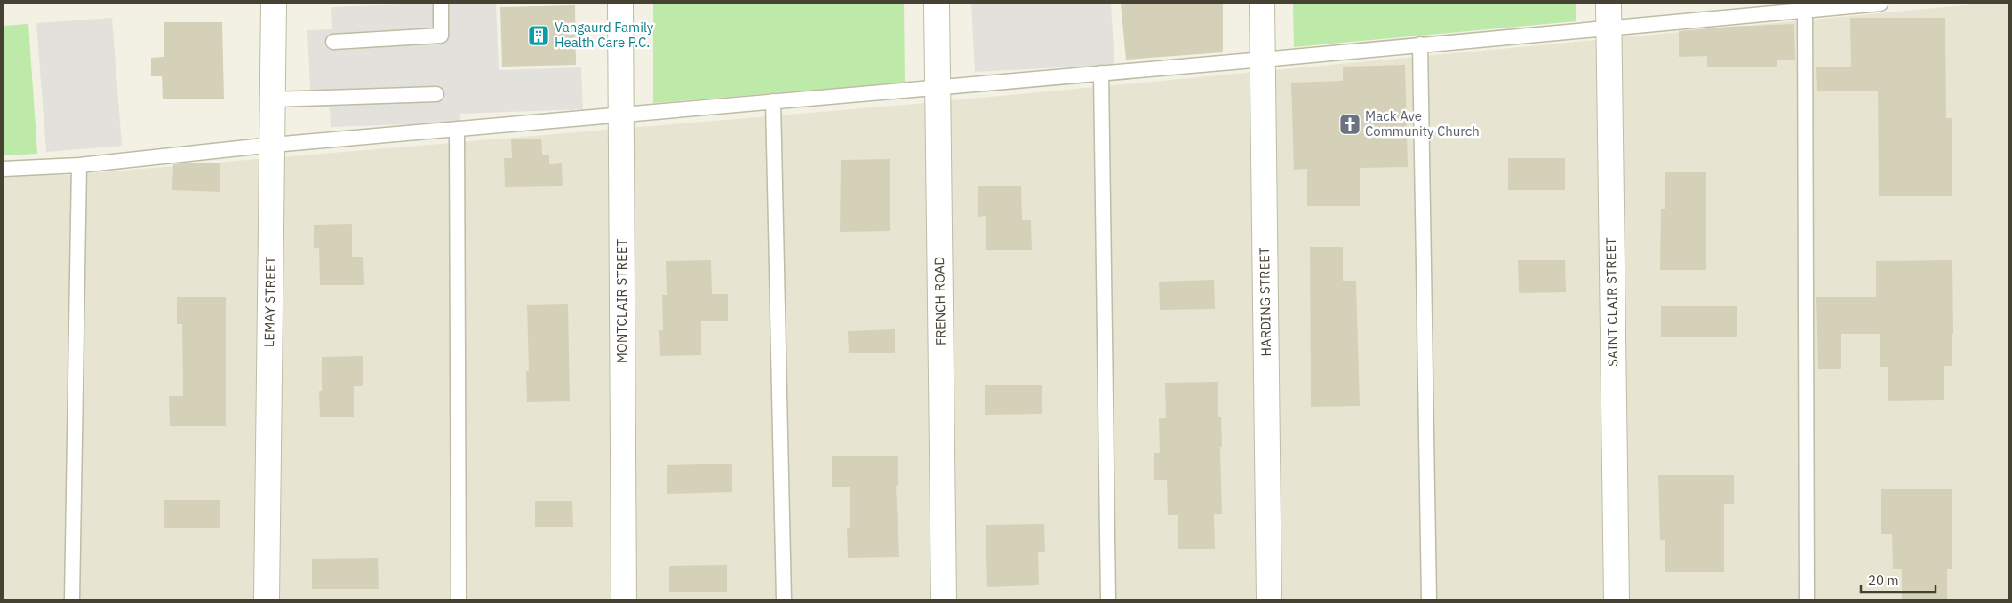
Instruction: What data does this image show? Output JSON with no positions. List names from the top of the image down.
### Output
{
  "streets": {
    "street": [
      "MONTCLAIR STREET",
      "FRENCH ROAD",
      "LEMAY STREET",
      "HARDING STREET",
      "SAINT CLAIR STREET"
    ]
  },
  "places": {
    "building": ["Vangaurd Family Health Care P.C."],
    "church": ["Mack Ave Community Church"]
  },
  "scale_bar": "20 m"
}
